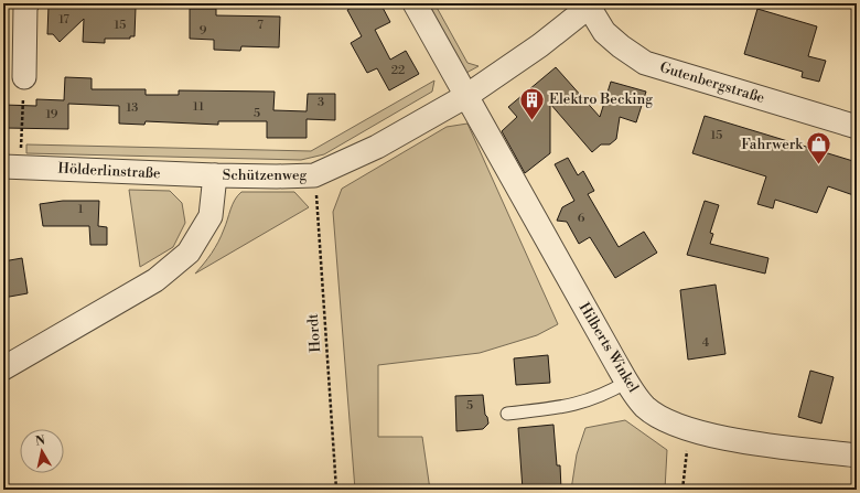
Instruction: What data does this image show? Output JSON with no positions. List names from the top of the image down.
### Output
{
  "streets": {
    "street": [
      "Gutenbergstraße",
      "Hölderlinstraße",
      "Schützenweg",
      "Hilberts Winkel"
    ],
    "path": ["Hordt"]
  },
  "crossings": [
    ["Gutenbergstraße", "Schützenweg"],
    ["Hölderlinstraße", "Schützenweg"],
    ["Schützenweg", "Hordt"],
    ["Schützenweg", "Hilberts Winkel"]
  ],
  "places": {
    "building": ["Elektro Becking"],
    "shop": ["Fahrwerk"]
  },
  "house_numbers": [
    "17",
    "15",
    "7",
    "9",
    "22",
    "3",
    "11",
    "13",
    "5",
    "19",
    "15",
    "1",
    "6",
    "4",
    "5"
  ],
  "north": "top"
}
